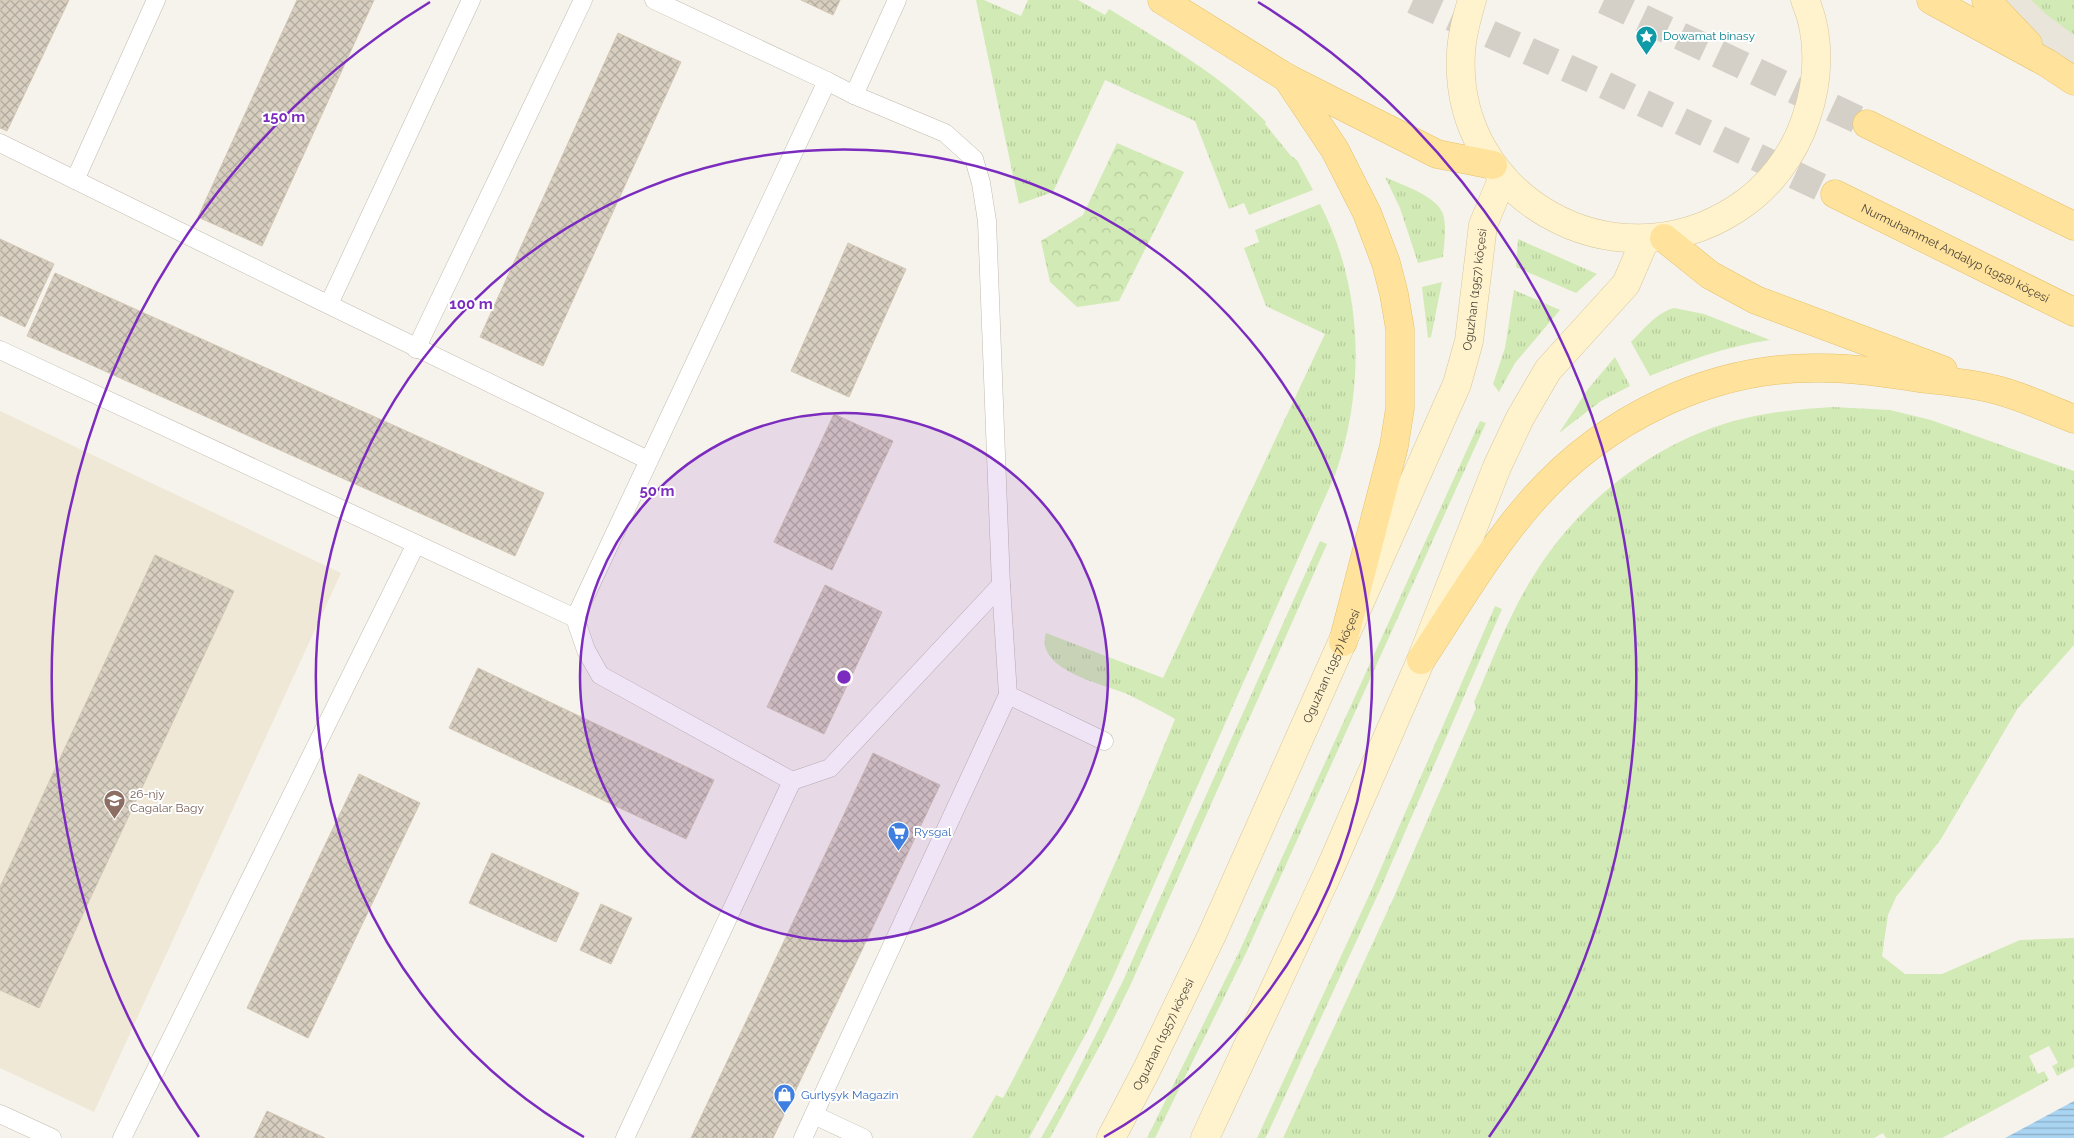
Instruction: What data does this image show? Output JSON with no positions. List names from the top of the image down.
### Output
{
  "streets": {
    "main road": ["Nurmuhammet Andalyp (1958) köçesi", "Oguzhan (1957) köçesi"]
  },
  "places": {
    "place": ["Dowamat binasy"],
    "school or university": ["26-njy Cagalar Bagy"],
    "supermarket": ["Rysgal"],
    "shop": ["Gurlyşyk Magazin"]
  },
  "rings": ["150 m", "100 m", "50 m"]
}
